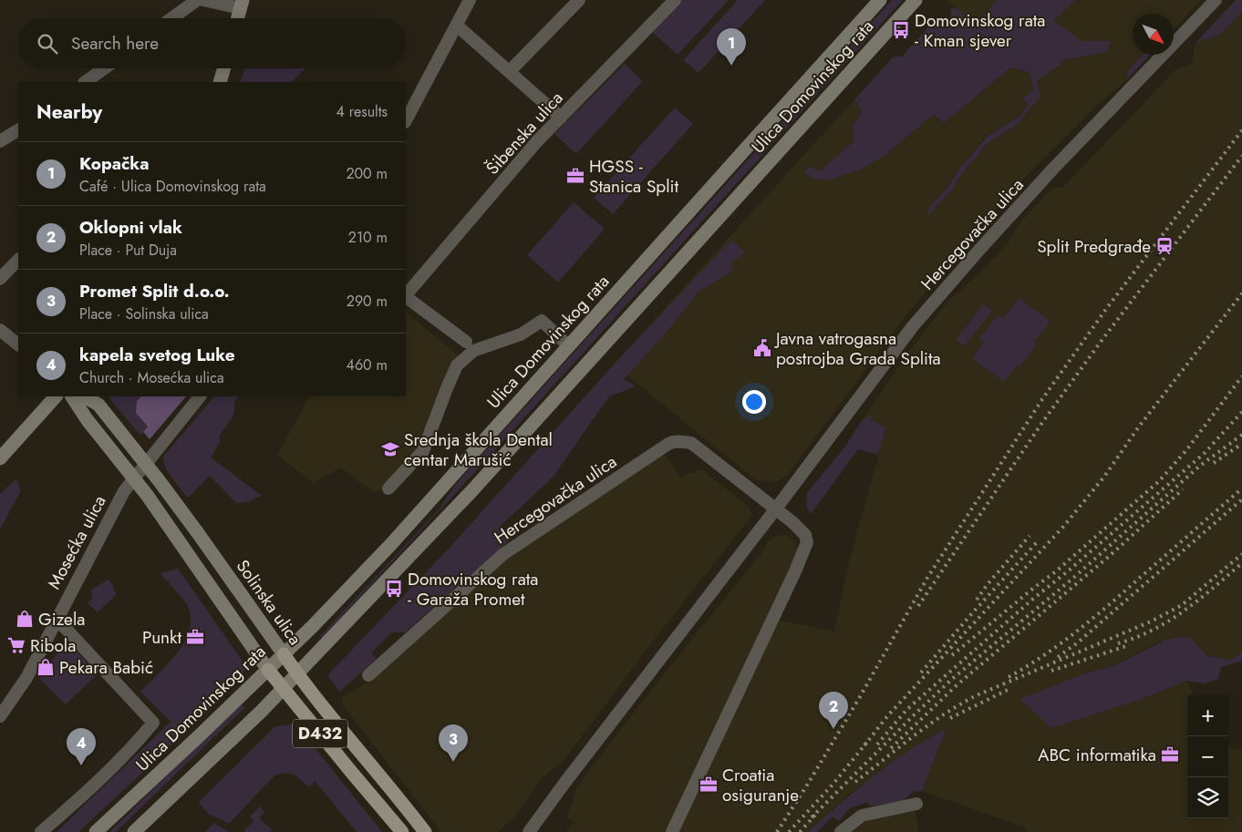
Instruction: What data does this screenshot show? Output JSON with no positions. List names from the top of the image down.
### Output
{
  "streets": {
    "main road": ["Ulica Domovinskog rata", "Solinska ulica", "D432"],
    "street": ["Šibenska ulica", "Hercegovačka ulica", "Mosećka ulica"]
  },
  "crossings": [
    ["Ulica Domovinskog rata", "Solinska ulica"],
    ["Ulica Domovinskog rata", "D432"]
  ],
  "places": {
    "bus stop": ["Domovinskog rata - Kman sjever", "Domovinskog rata - Garaža Promet"],
    "office": [
      "HGSS - Stanica Split",
      "Punkt",
      "ABC informatika",
      "Croatia osiguranje"
    ],
    "station": ["Split Predgrađe"],
    "public building": ["Javna vatrogasna postrojba Grada Splita"],
    "school or university": ["Srednja škola Dental centar Marušić"],
    "shop": ["Gizela", "Pekara Babić"],
    "supermarket": ["Ribola"]
  },
  "north": "bottom right",
  "page": {
    "search": "Search here",
    "pins": [
      "1",
      "2",
      "3",
      "4"
    ],
    "heading": ["Nearby", "4 results"],
    "list": [
      {
        "mark": "1",
        "name": "Kopačka",
        "note": "Café · Ulica Domovinskog rata",
        "value": "200 m"
      },
      {
        "mark": "2",
        "name": "Oklopni vlak",
        "note": "Place · Put Duja",
        "value": "210 m"
      },
      {
        "mark": "3",
        "name": "Promet Split d.o.o.",
        "note": "Place · Solinska ulica",
        "value": "290 m"
      },
      {
        "mark": "4",
        "name": "kapela svetog Luke",
        "note": "Church · Mosećka ulica",
        "value": "460 m"
      }
    ],
    "map_buttons": ["+", "−"]
  }
}
